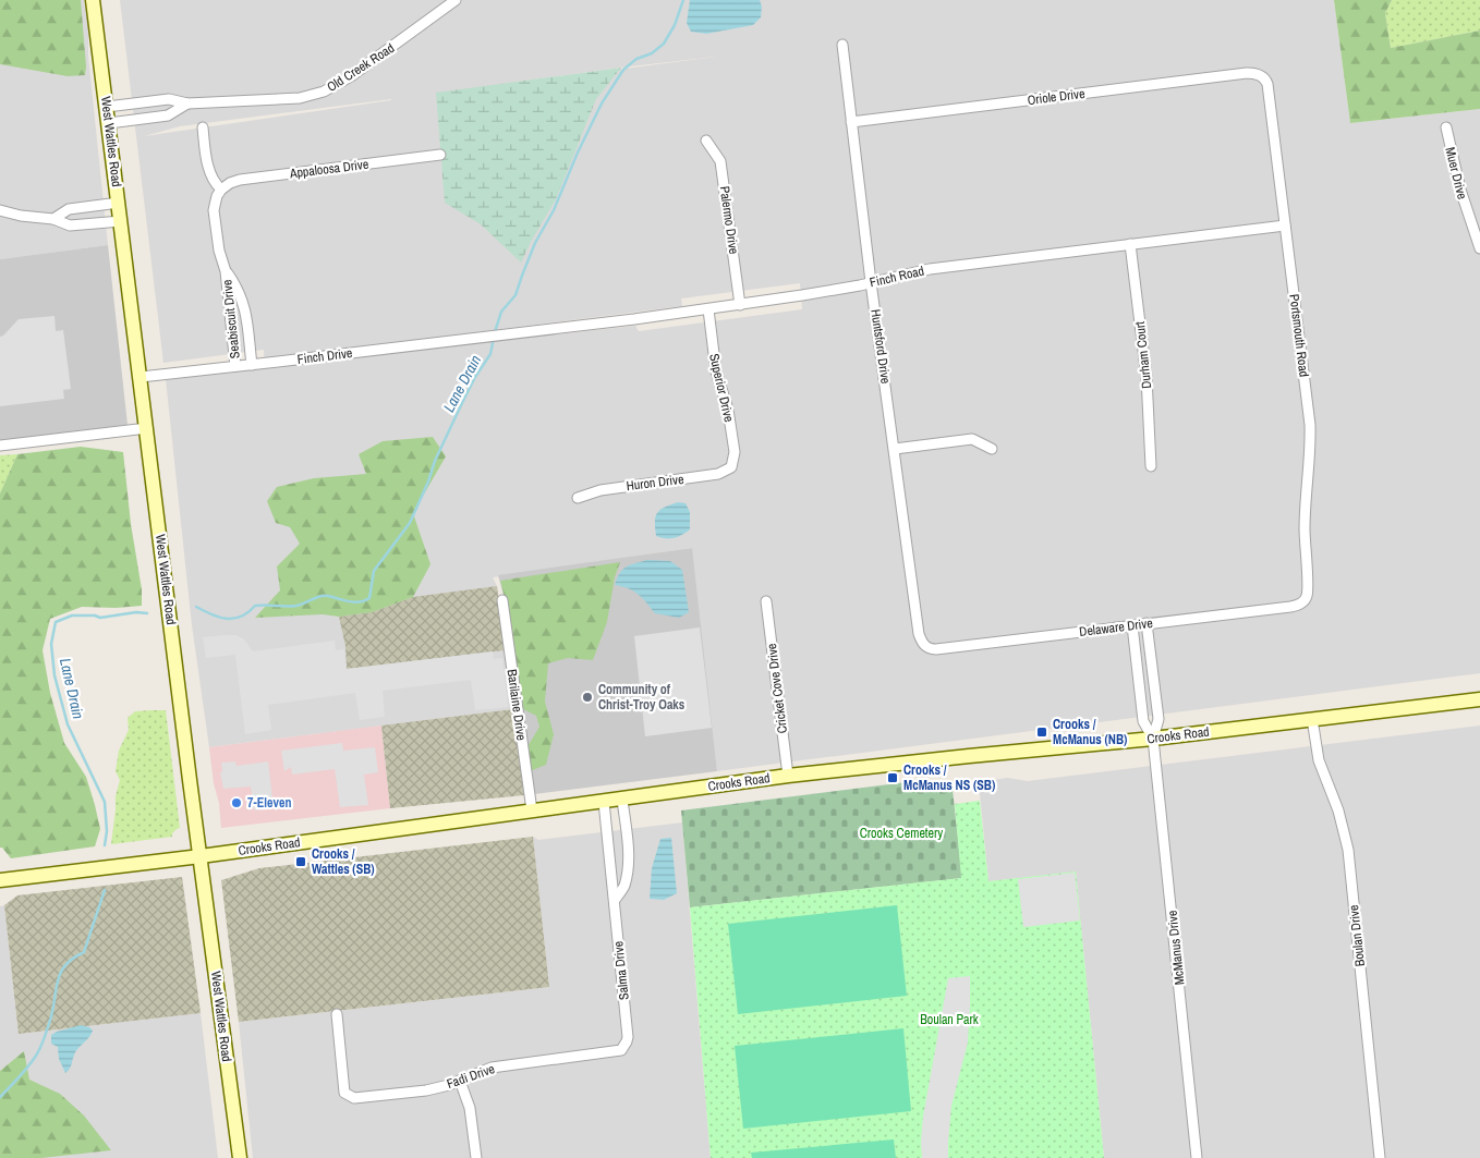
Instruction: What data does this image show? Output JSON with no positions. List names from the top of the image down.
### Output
{
  "streets": {
    "main road": ["West Wattles Road", "Crooks Road"],
    "street": [
      "Old Creek Road",
      "Oriole Drive",
      "Appaloosa Drive",
      "Muer Drive",
      "Palermo Drive",
      "Finch Road",
      "Seabiscuit Drive",
      "Portsmouth Road",
      "Huntsford Drive",
      "Durham Court",
      "Finch Drive",
      "Superior Drive",
      "Huron Drive",
      "Delaware Drive",
      "Cricket Cove Drive",
      "Barilaine Drive",
      "Boulan Drive",
      "McManus Drive",
      "Salma Drive",
      "Fadi Drive"
    ]
  },
  "crossings": [
    ["Old Creek Road", "West Wattles Road"],
    ["Oriole Drive", "Portsmouth Road"],
    ["Oriole Drive", "Huntsford Drive"],
    ["West Wattles Road", "Finch Drive"],
    ["West Wattles Road", "Crooks Road"],
    ["Appaloosa Drive", "Seabiscuit Drive"],
    ["Palermo Drive", "Finch Road"],
    ["Finch Road", "Portsmouth Road"],
    ["Finch Road", "Huntsford Drive"],
    ["Finch Road", "Durham Court"],
    ["Finch Road", "Finch Drive"],
    ["Finch Road", "Superior Drive"],
    ["Seabiscuit Drive", "Finch Drive"],
    ["Portsmouth Road", "Delaware Drive"],
    ["Huntsford Drive", "Delaware Drive"],
    ["Superior Drive", "Huron Drive"],
    ["Cricket Cove Drive", "Crooks Road"],
    ["Barilaine Drive", "Crooks Road"],
    ["Crooks Road", "Boulan Drive"],
    ["Crooks Road", "McManus Drive"],
    ["Crooks Road", "Salma Drive"],
    ["Salma Drive", "Fadi Drive"]
  ],
  "water": ["Lane Drain"],
  "parks": ["Crooks Cemetery", "Boulan Park"],
  "places": {
    "other": ["Community of Christ-Troy Oaks", "7-Eleven"],
    "transit": ["Crooks / McManus (NB)", "Crooks / McManus NS (SB)", "Crooks / Wattles (SB)"]
  }
}
